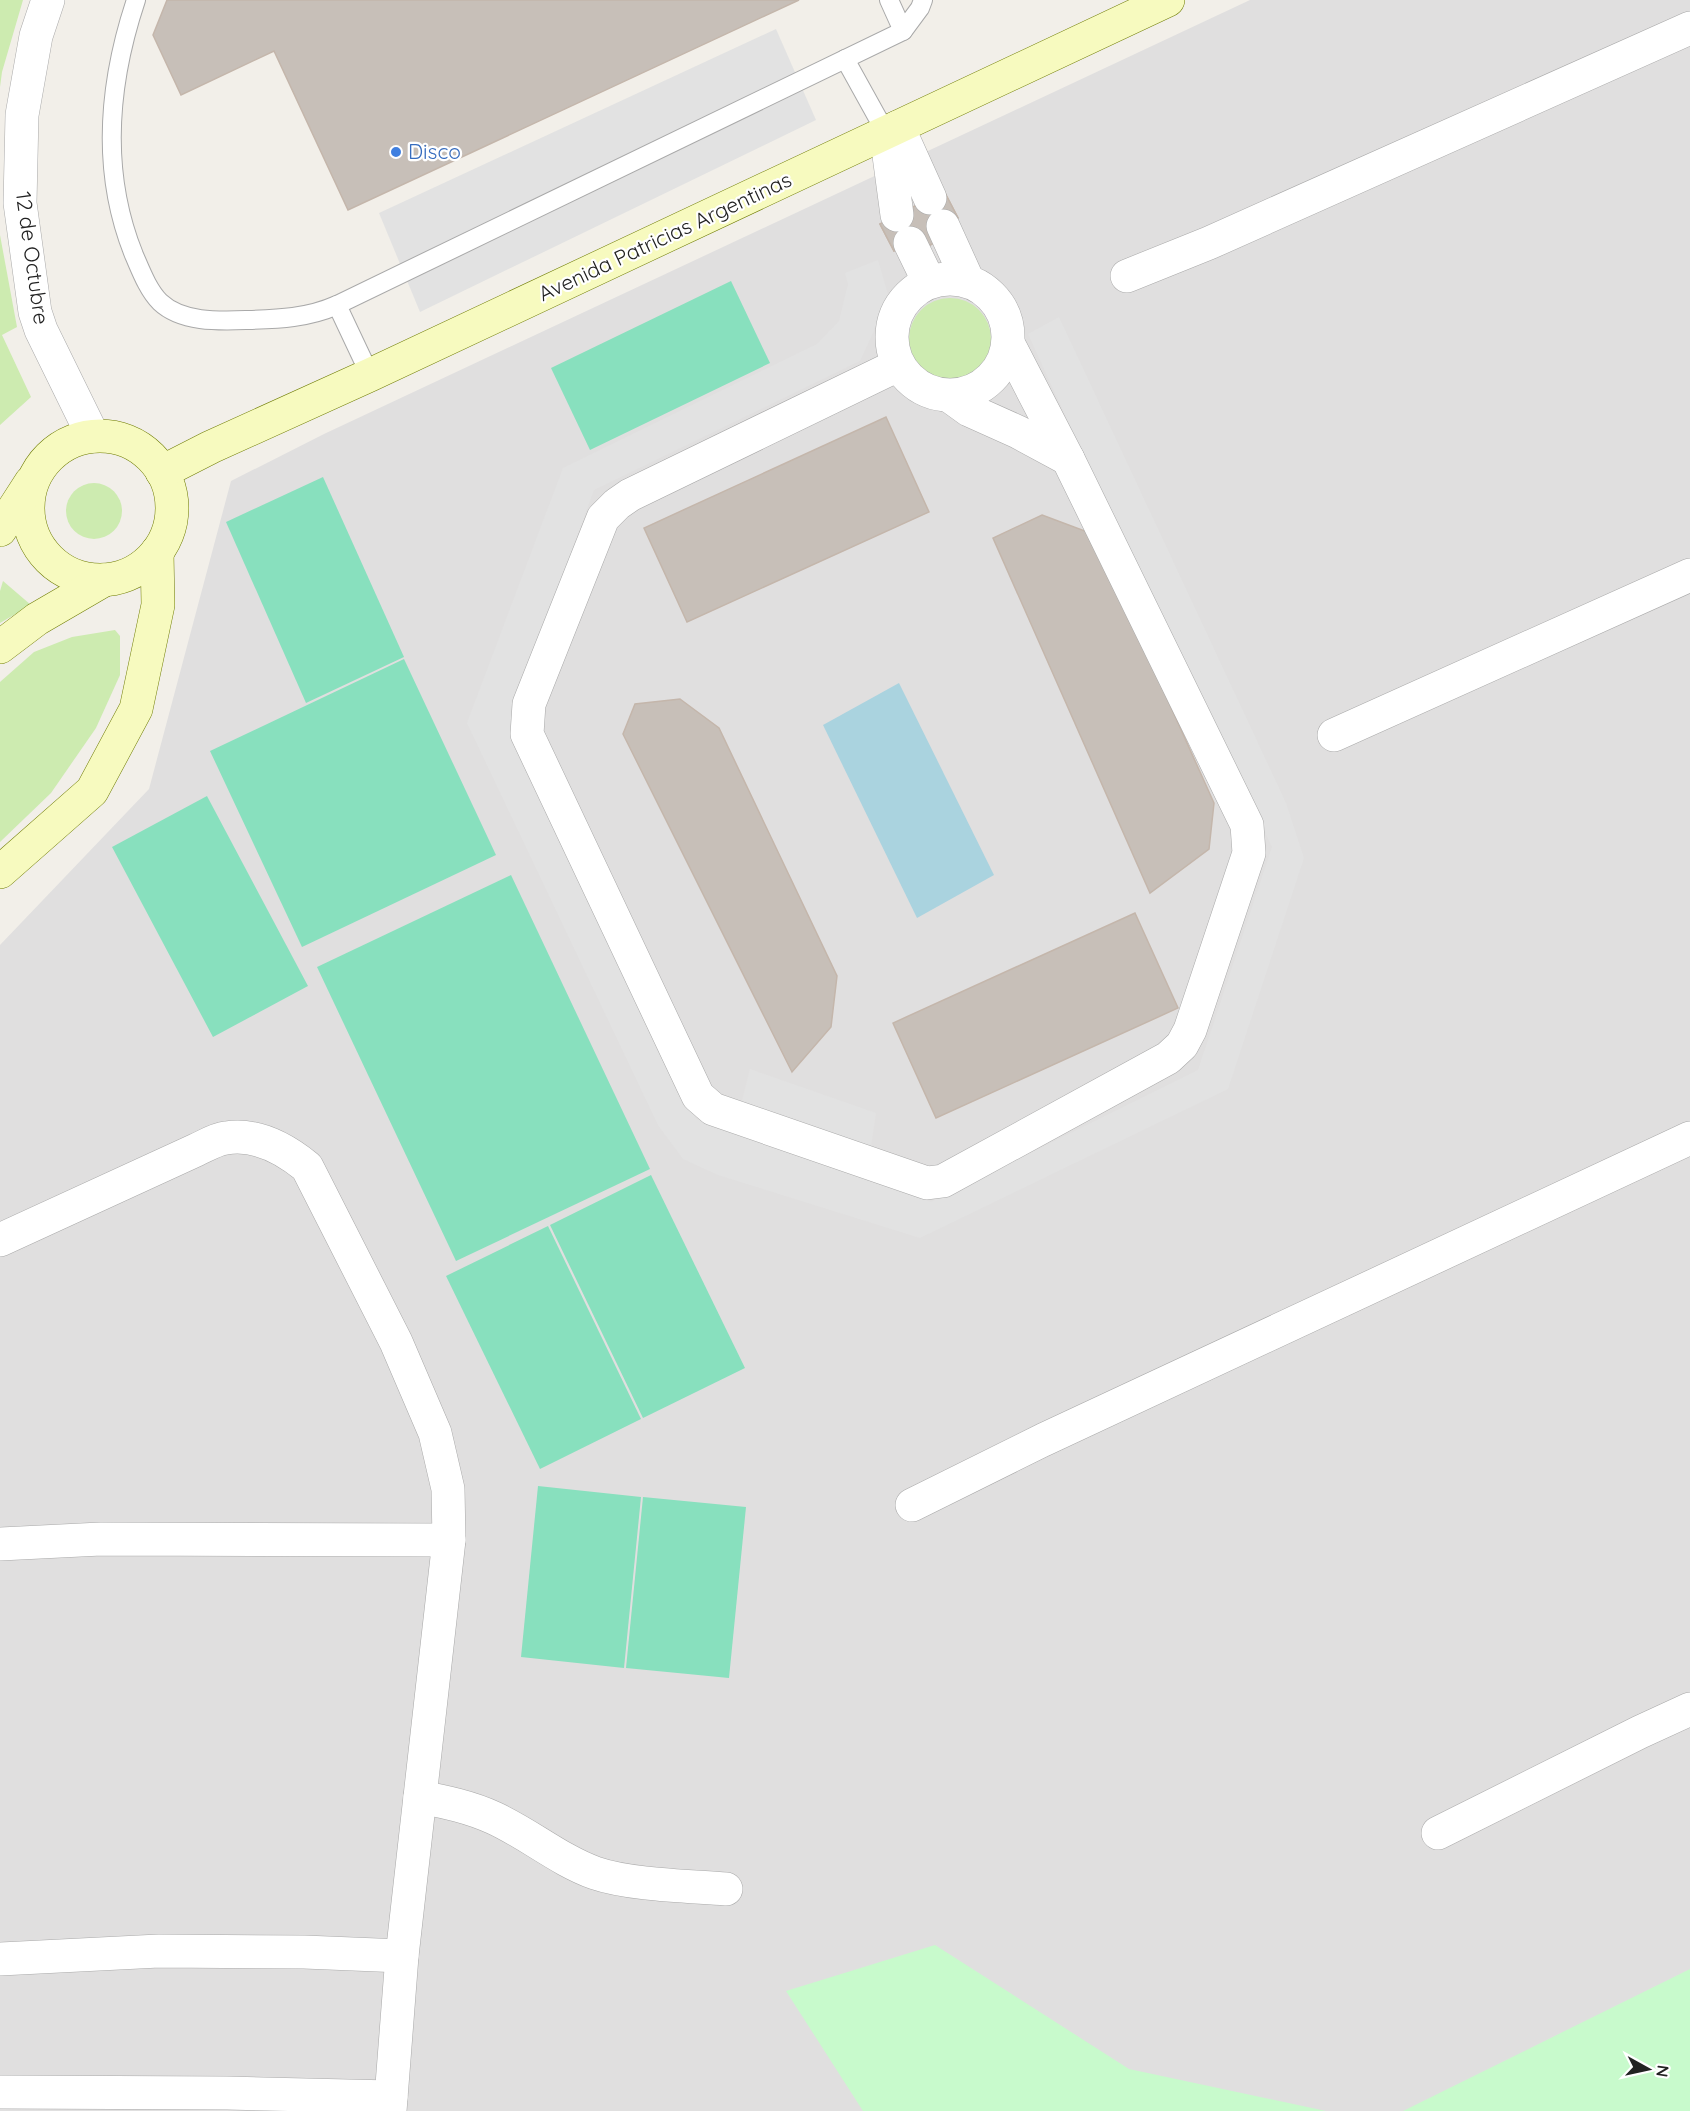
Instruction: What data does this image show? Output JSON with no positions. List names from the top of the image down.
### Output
{
  "streets": {
    "street": ["Avenida Patricias Argentinas", "12 de Octubre"]
  },
  "crossings": [
    ["Avenida Patricias Argentinas", "12 de Octubre"]
  ],
  "places": ["Disco"],
  "north": "right"
}
